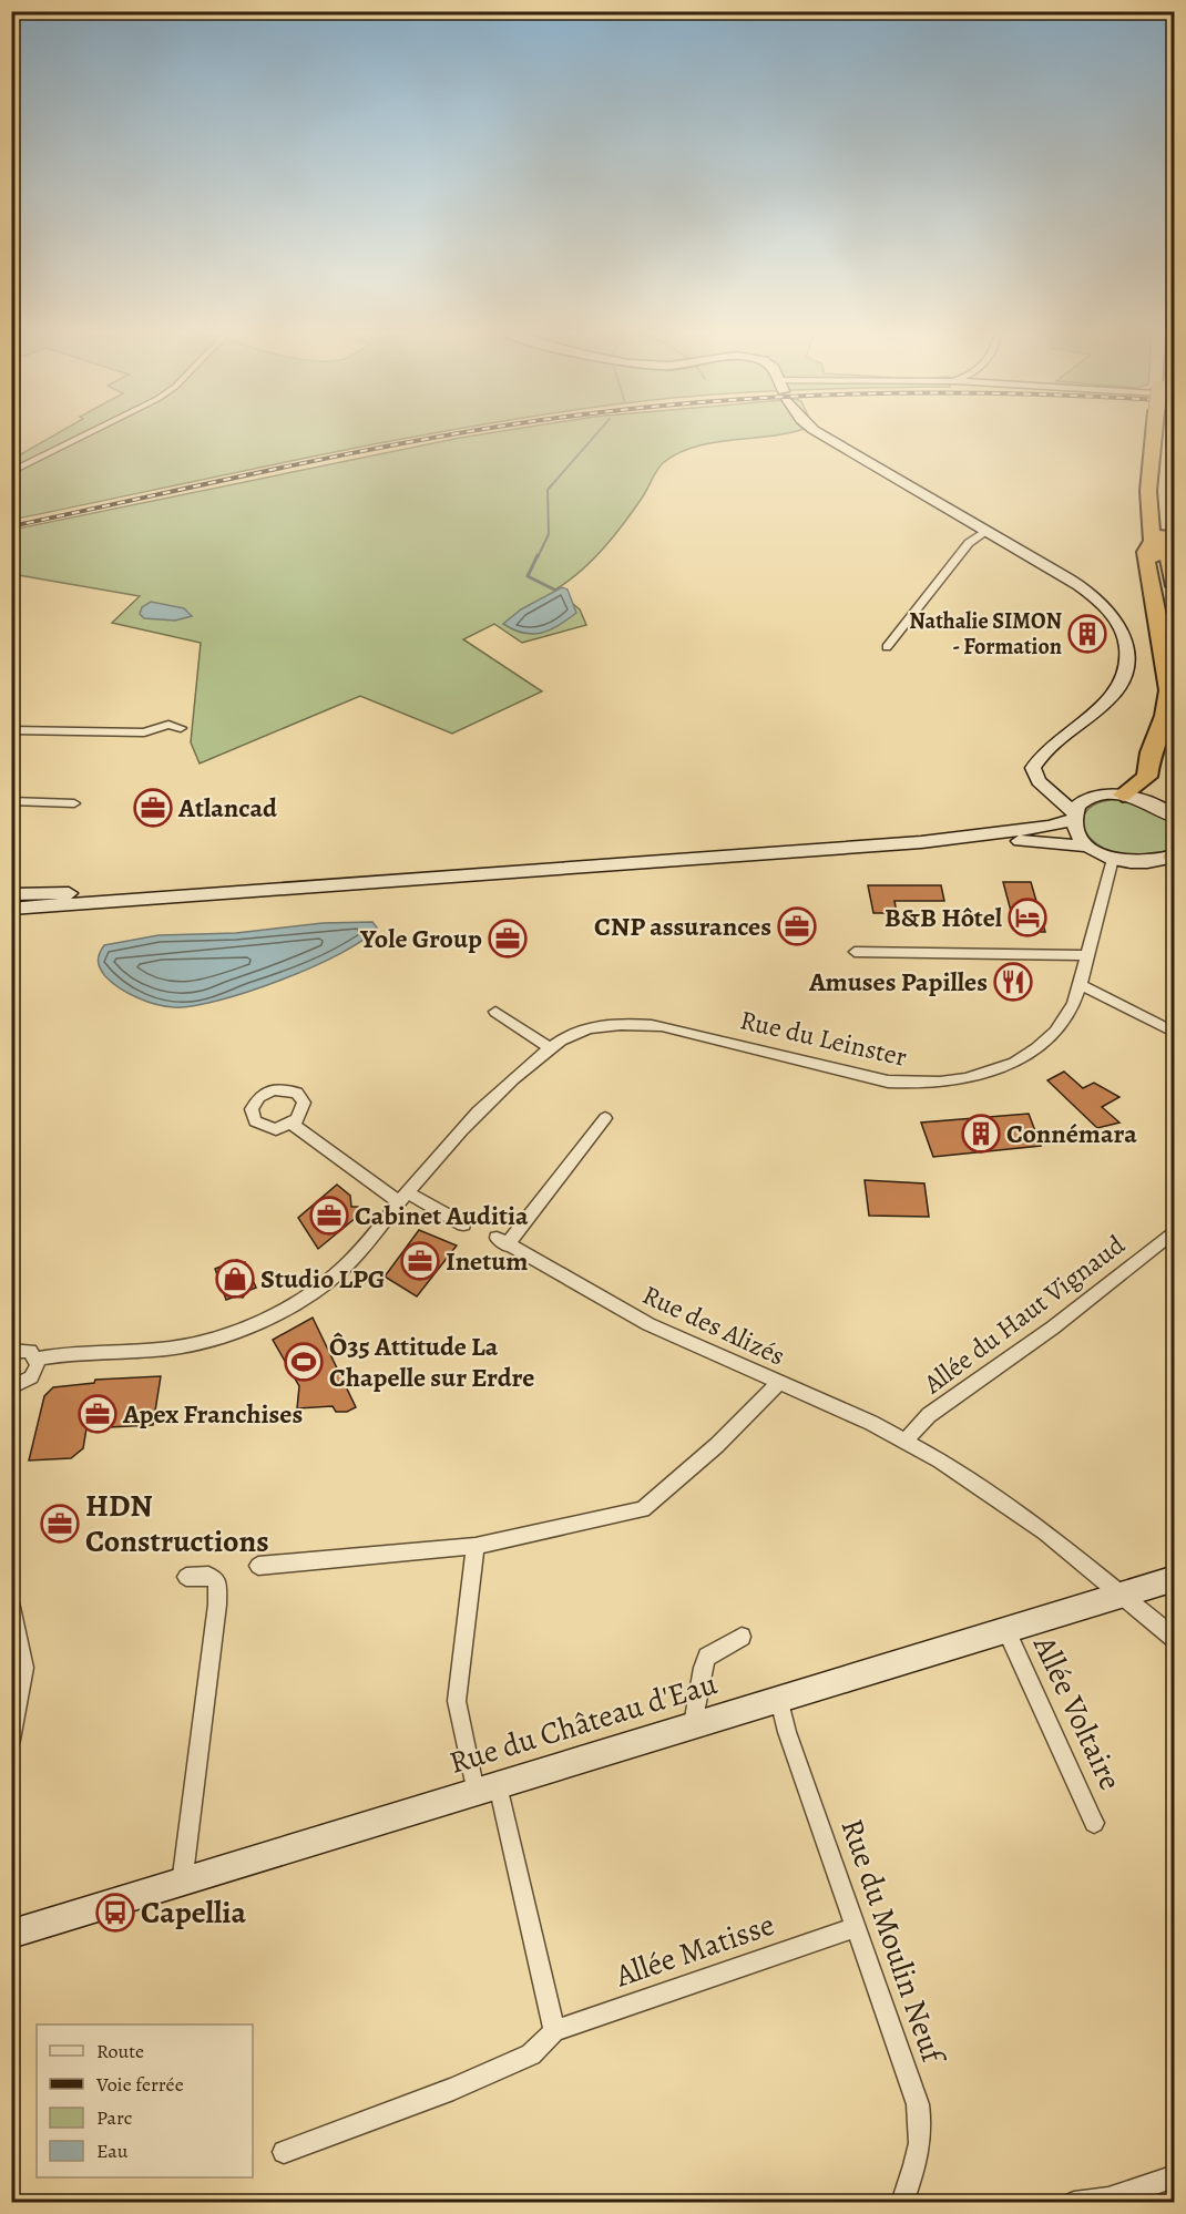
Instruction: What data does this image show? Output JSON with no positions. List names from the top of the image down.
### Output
{
  "streets": {
    "street": [
      "Rue du Leinster",
      "Allée du Haut Vignaud",
      "Rue des Alizés",
      "Allée Voltaire",
      "Rue du Château d'Eau",
      "Rue du Moulin Neuf",
      "Allée Matisse"
    ]
  },
  "crossings": [
    ["Allée du Haut Vignaud", "Rue des Alizés"],
    ["Rue des Alizés", "Rue du Château d'Eau"],
    ["Allée Voltaire", "Rue du Château d'Eau"],
    ["Rue du Château d'Eau", "Rue du Moulin Neuf"],
    ["Rue du Moulin Neuf", "Allée Matisse"]
  ],
  "places": {
    "building": ["Nathalie SIMON - Formation", "Connémara"],
    "office": [
      "Atlancad",
      "CNP assurances",
      "Yole Group",
      "Cabinet Auditia",
      "Inetum",
      "Apex Franchises",
      "HDN Constructions"
    ],
    "hotel": ["B&B Hôtel"],
    "restaurant": ["Amuses Papilles"],
    "shop": ["Studio LPG"],
    "sports": ["Ô35 Attitude La Chapelle sur Erdre"],
    "bus stop": ["Capellia"]
  },
  "legend": [
    "Route",
    "Voie ferrée",
    "Parc",
    "Eau"
  ]
}
